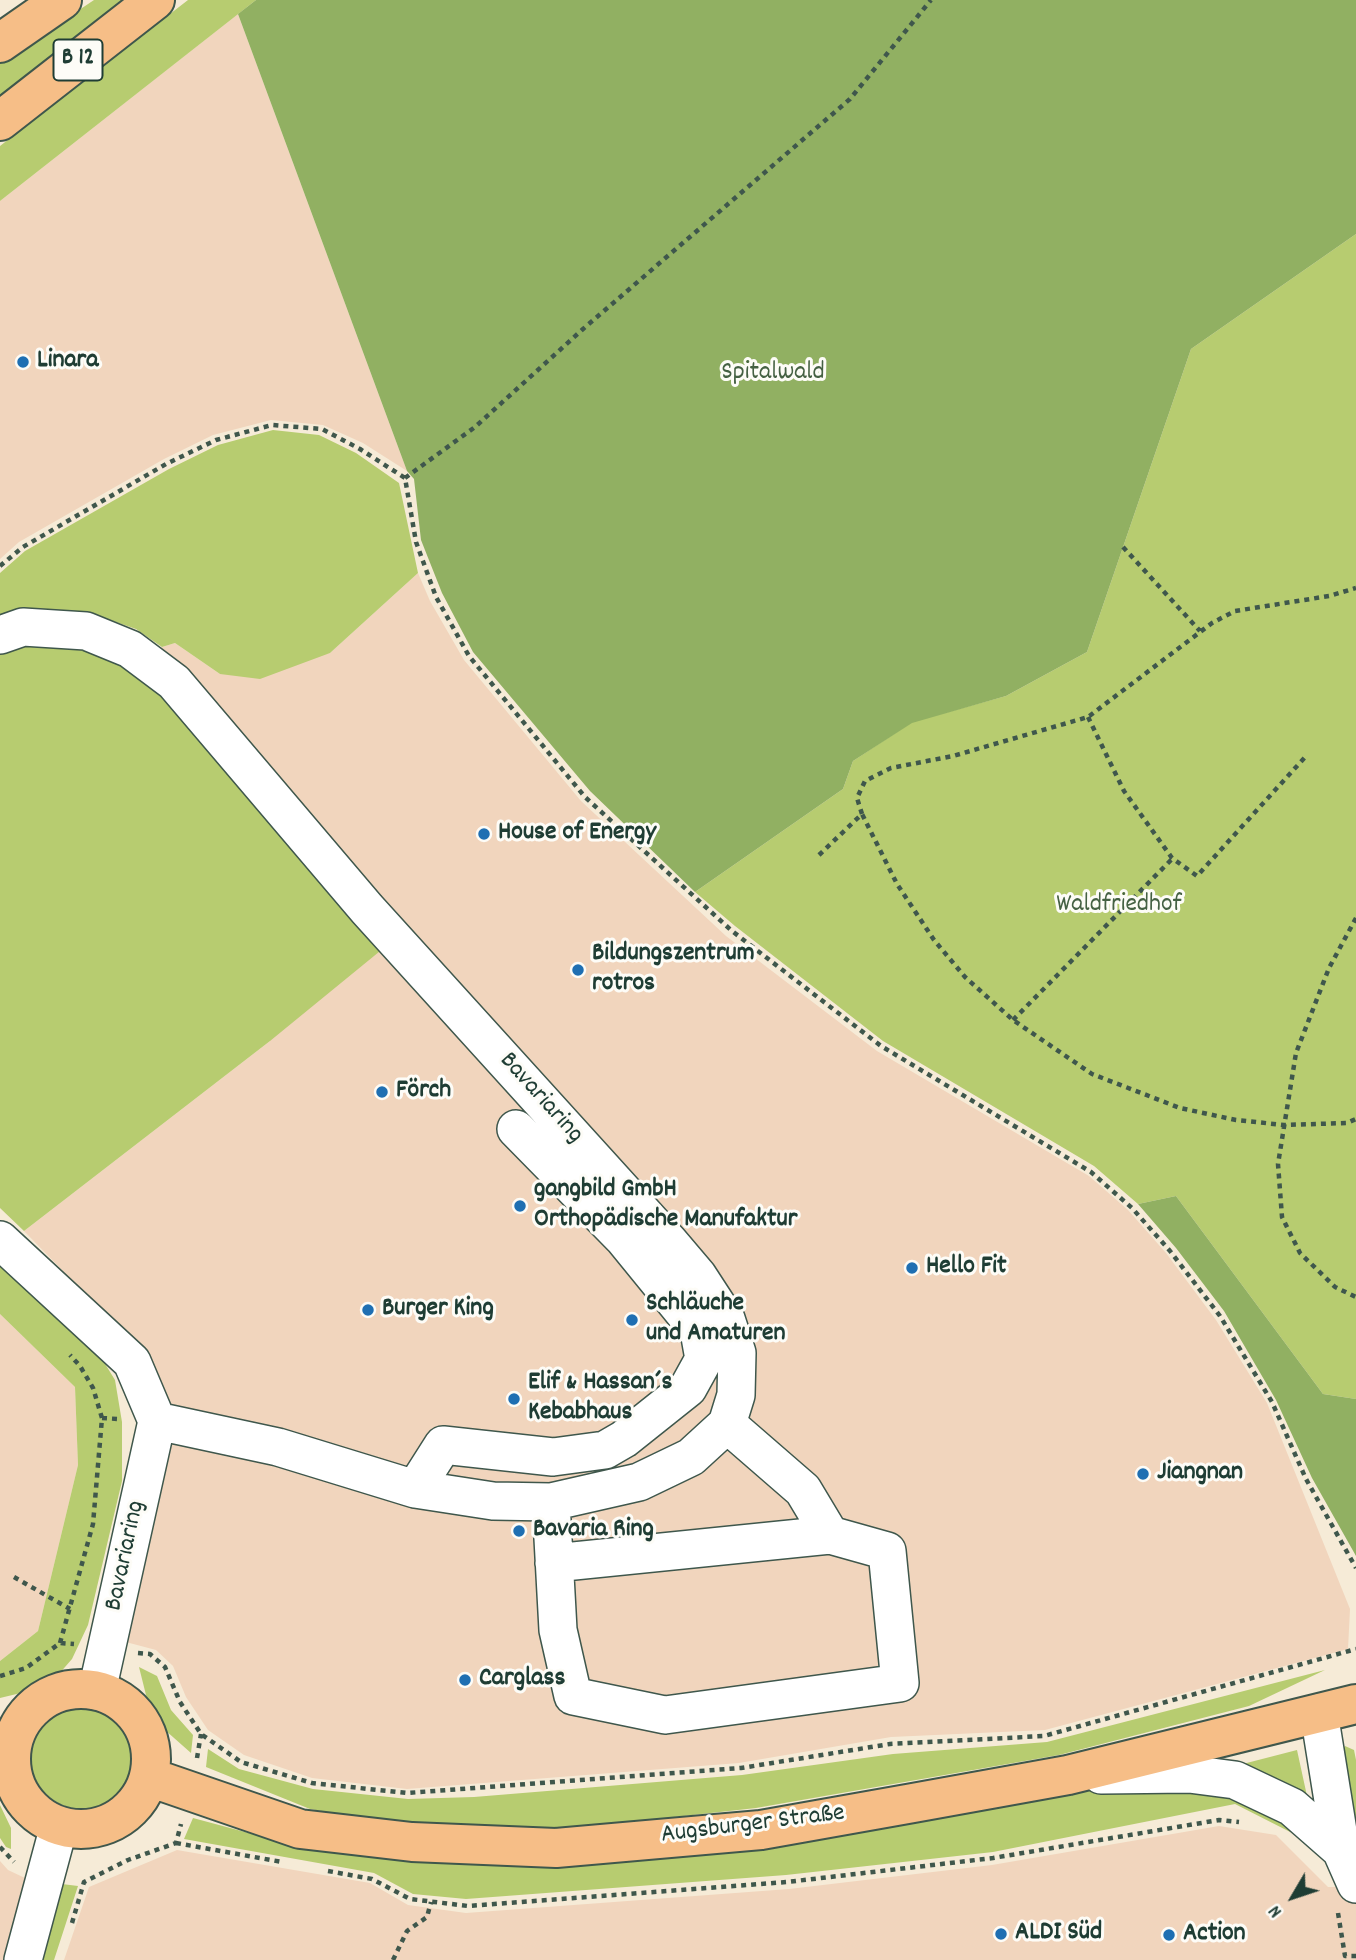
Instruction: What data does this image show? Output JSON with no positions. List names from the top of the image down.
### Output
{
  "streets": {
    "main road": ["B 12", "Augsburger Straße"],
    "street": ["Bavariaring"]
  },
  "crossings": [
    ["Bavariaring", "Augsburger Straße"]
  ],
  "parks": ["Spitalwald", "Waldfriedhof"],
  "places": [
    "Linara",
    "House of Energy",
    "Bildungszentrum rotros",
    "Förch",
    "gangbild GmbH Orthopädische Manufaktur",
    "Hello Fit",
    "Burger King",
    "Schläuche und Amaturen",
    "Elif & Hassan´s Kebabhaus",
    "Jiangnan",
    "Bavaria Ring",
    "Carglass",
    "ALDI Süd",
    "Action"
  ],
  "north": "bottom left"
}
